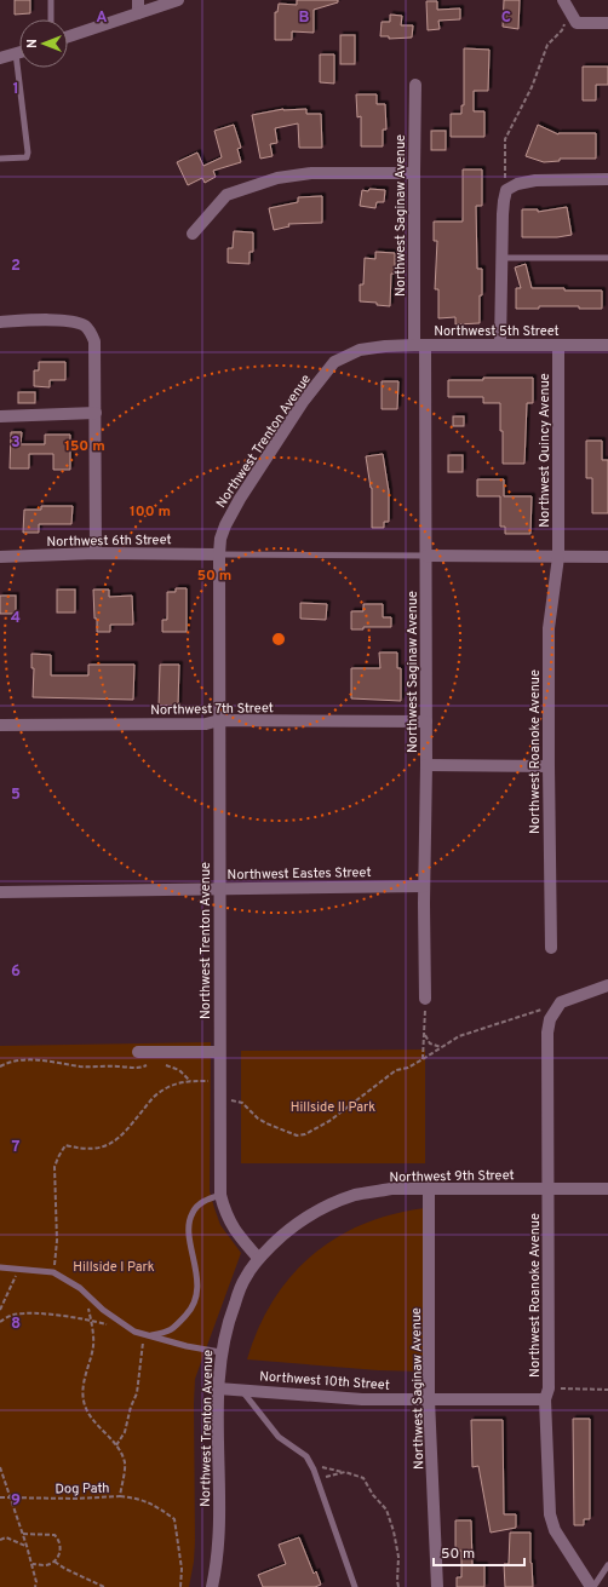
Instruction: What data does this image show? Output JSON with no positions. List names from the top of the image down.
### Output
{
  "streets": {
    "street": [
      "Northwest Saginaw Avenue",
      "Northwest 5th Street",
      "Northwest Trenton Avenue",
      "Northwest Quincy Avenue",
      "Northwest 6th Street",
      "Northwest 7th Street",
      "Northwest Roanoke Avenue",
      "Northwest Eastes Street",
      "Northwest 9th Street",
      "Northwest 10th Street"
    ],
    "path": ["Dog Path"]
  },
  "crossings": [
    ["Northwest Saginaw Avenue", "Northwest 5th Street"],
    ["Northwest Saginaw Avenue", "Northwest 7th Street"],
    ["Northwest Saginaw Avenue", "Northwest Eastes Street"],
    ["Northwest Saginaw Avenue", "Northwest 9th Street"],
    ["Northwest Saginaw Avenue", "Northwest 10th Street"],
    ["Northwest 5th Street", "Northwest Trenton Avenue"],
    ["Northwest 5th Street", "Northwest Quincy Avenue"],
    ["Northwest Trenton Avenue", "Northwest 6th Street"],
    ["Northwest Trenton Avenue", "Northwest 7th Street"],
    ["Northwest Trenton Avenue", "Northwest Eastes Street"],
    ["Northwest Trenton Avenue", "Northwest 9th Street"],
    ["Northwest Trenton Avenue", "Northwest 10th Street"],
    ["Northwest Quincy Avenue", "Northwest Roanoke Avenue"],
    ["Northwest Roanoke Avenue", "Northwest 9th Street"],
    ["Northwest Roanoke Avenue", "Northwest 10th Street"]
  ],
  "parks": ["Hillside II Park", "Hillside I Park"],
  "scale_bar": "50 m",
  "north": "left",
  "grid": {
    "columns": ["A", "B", "C"],
    "rows": [
      "1",
      "2",
      "3",
      "4",
      "5",
      "6",
      "7",
      "8",
      "9"
    ]
  },
  "rings": ["150 m", "100 m", "50 m"]
}
